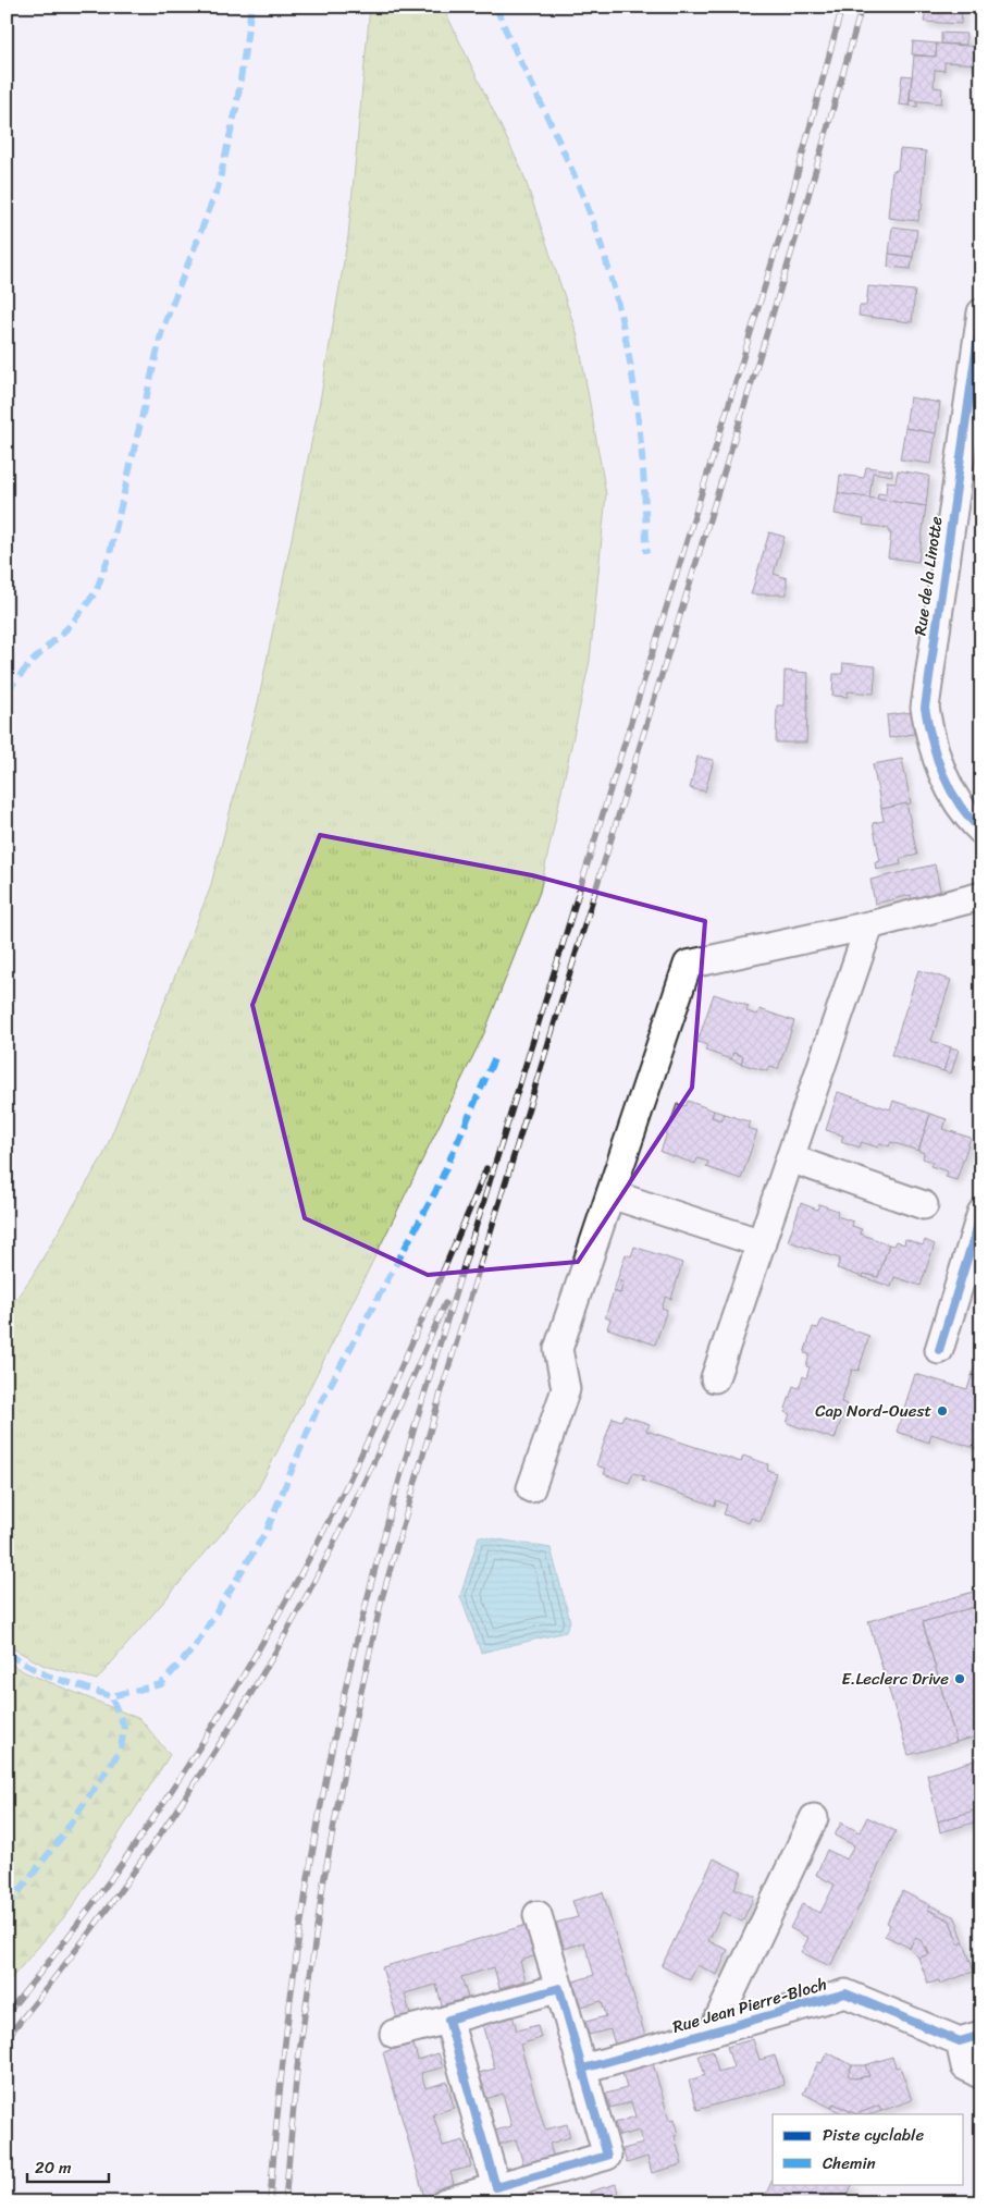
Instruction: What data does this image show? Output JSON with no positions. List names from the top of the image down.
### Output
{
  "streets": {
    "street": ["Rue de la Linotte", "Rue Jean Pierre-Bloch"]
  },
  "places": ["Cap Nord-Ouest", "E.Leclerc Drive"],
  "legend": ["Piste cyclable", "Chemin"],
  "scale_bar": "20 m"
}
